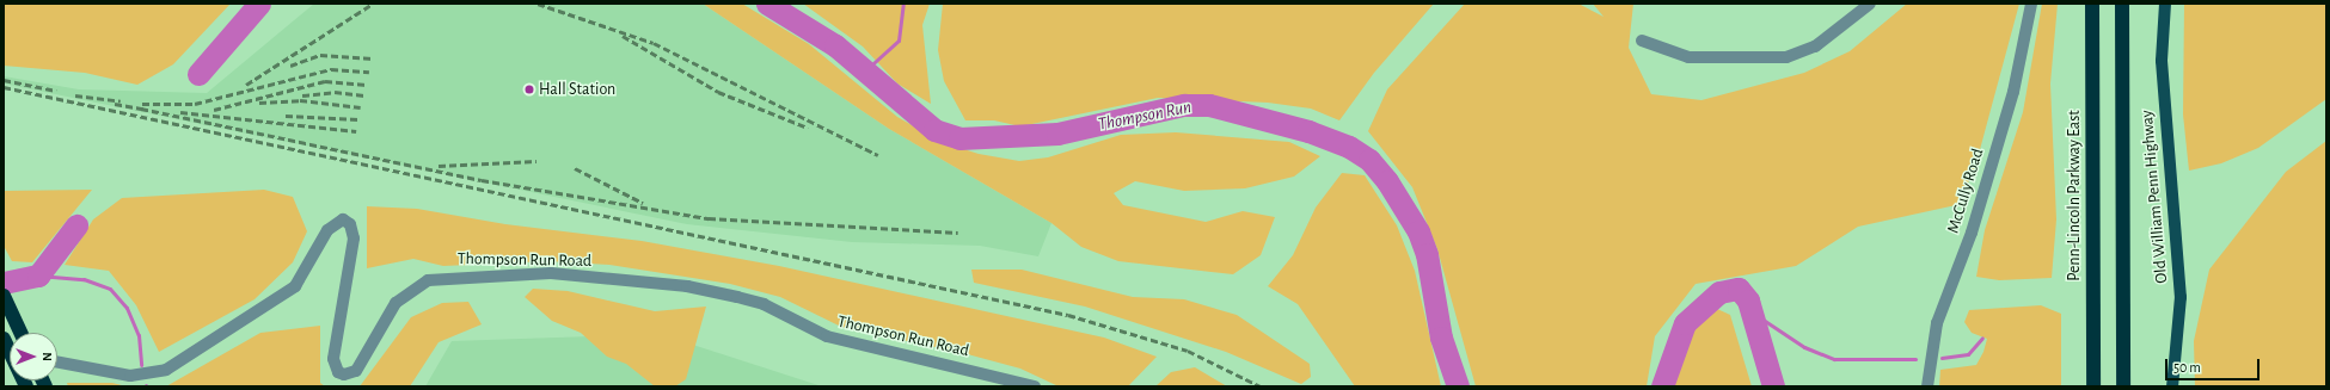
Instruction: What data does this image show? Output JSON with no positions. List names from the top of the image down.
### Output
{
  "streets": {
    "highway": ["Penn-Lincoln Parkway East"],
    "main road": ["Old William Penn Highway"],
    "street": ["McCully Road", "Thompson Run Road"]
  },
  "water": ["Thompson Run"],
  "places": ["Hall Station"],
  "scale_bar": "50 m",
  "north": "right"
}
